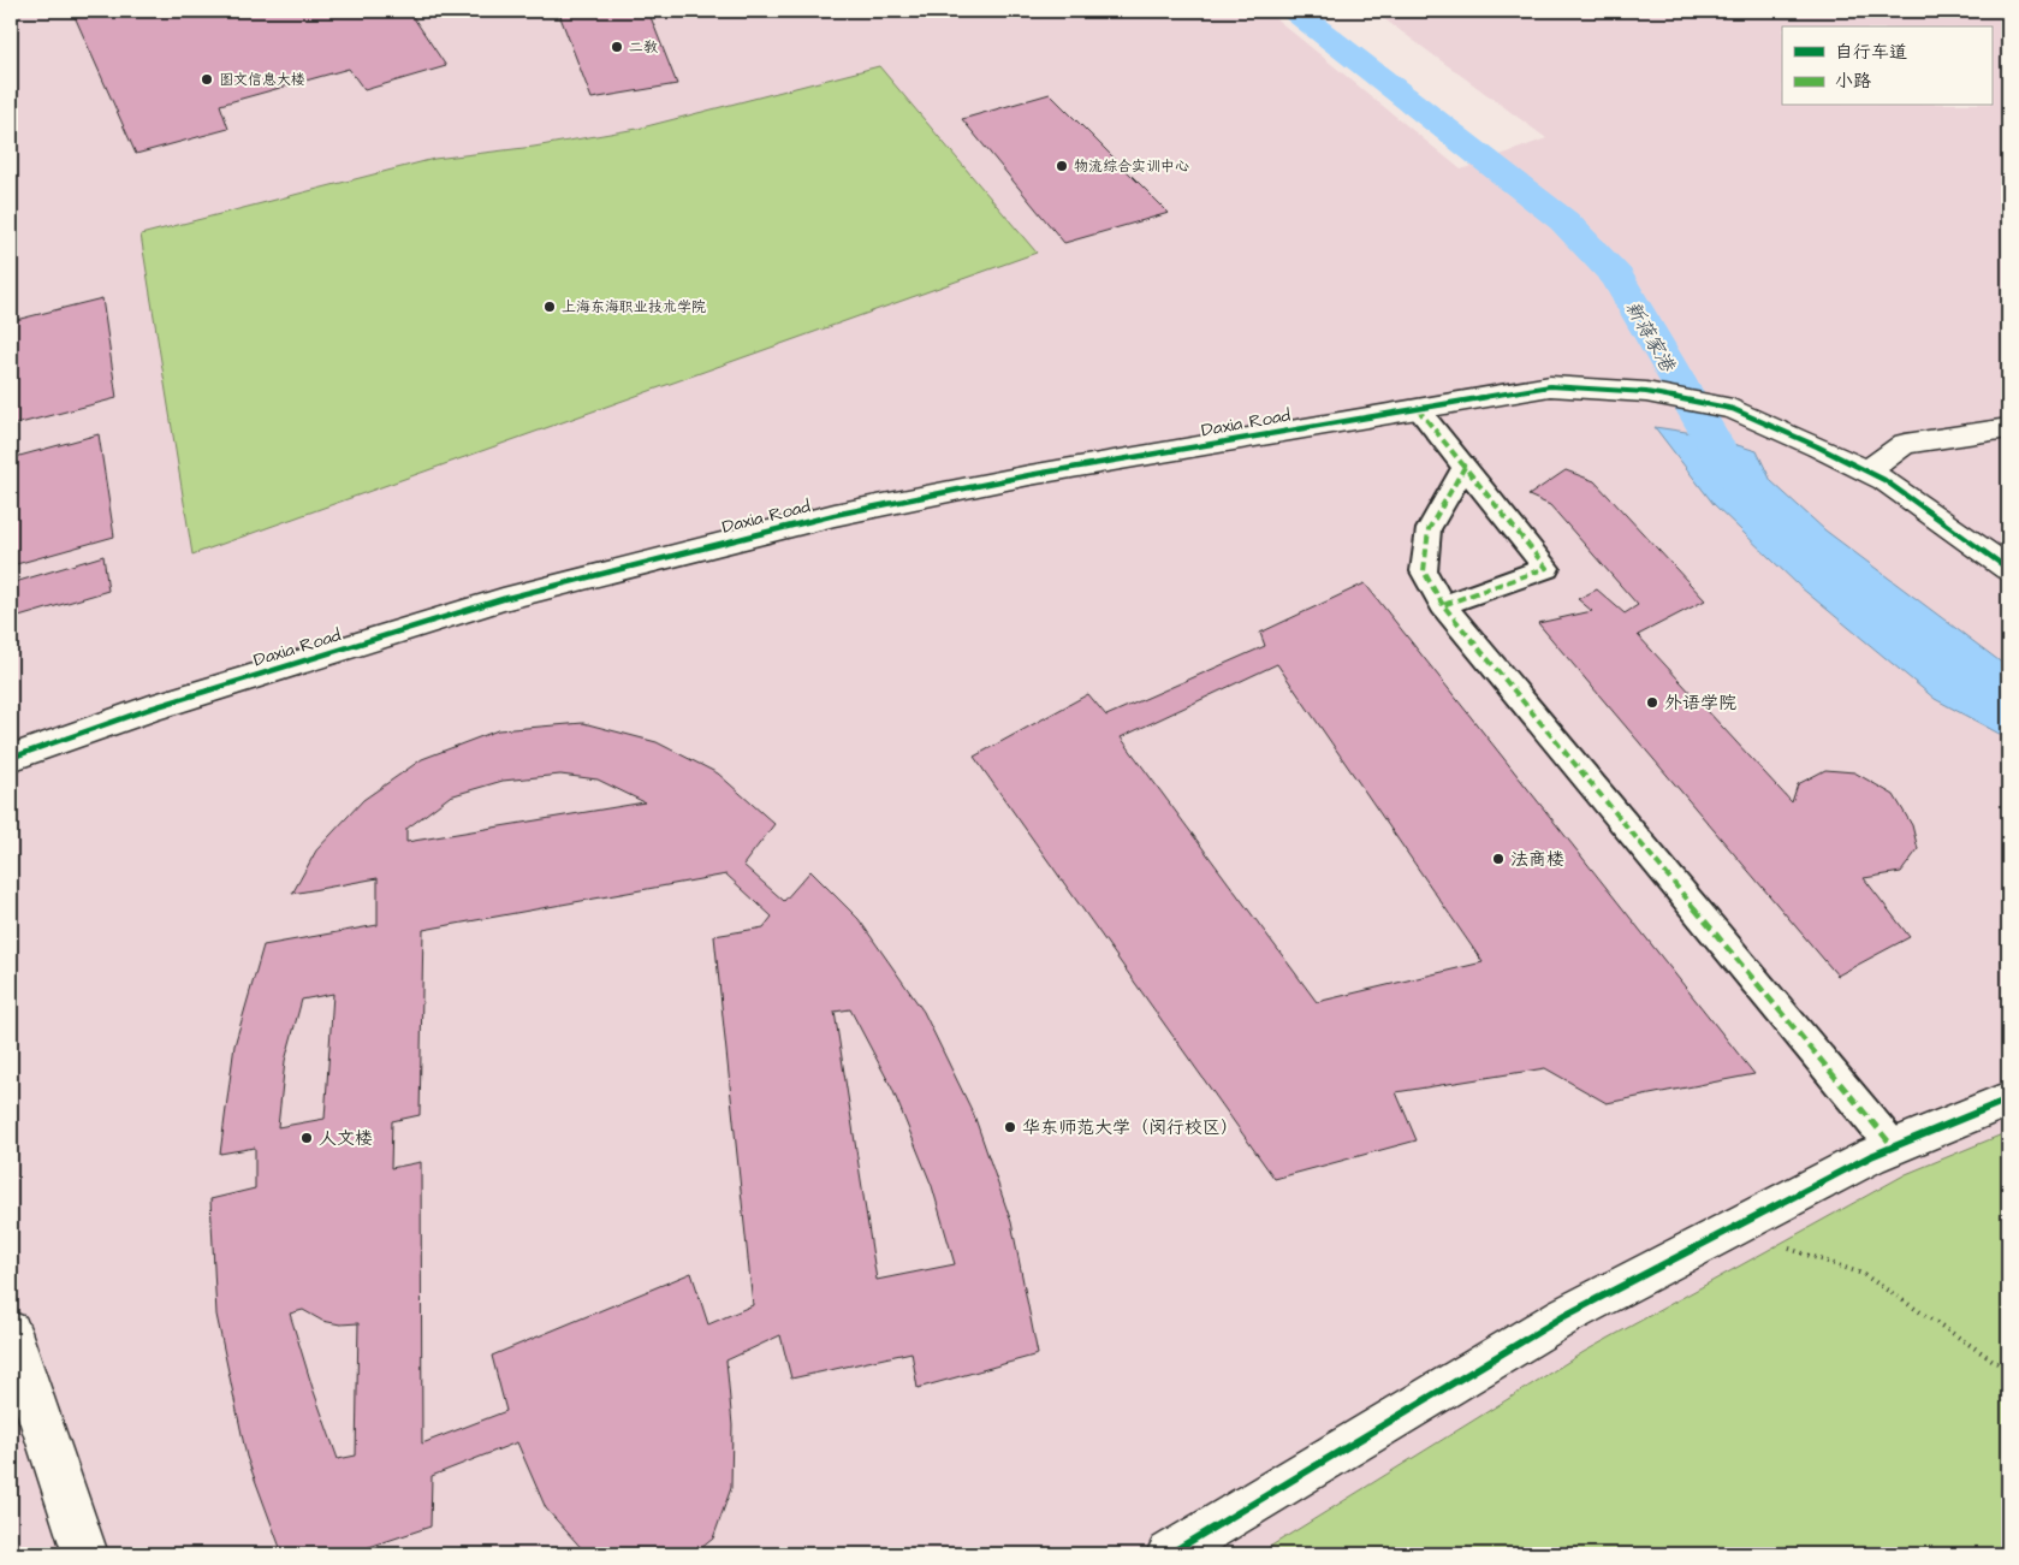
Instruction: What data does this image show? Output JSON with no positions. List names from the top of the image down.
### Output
{
  "streets": {
    "street": ["Daxia Road"]
  },
  "water": ["新蒋家港"],
  "places": [
    "二教",
    "图文信息大楼",
    "物流综合实训中心",
    "上海东海职业技术学院",
    "外语学院",
    "法商楼",
    "华东师范大学（闵行校区）",
    "人文楼"
  ],
  "legend": ["自行车道", "小路"]
}
